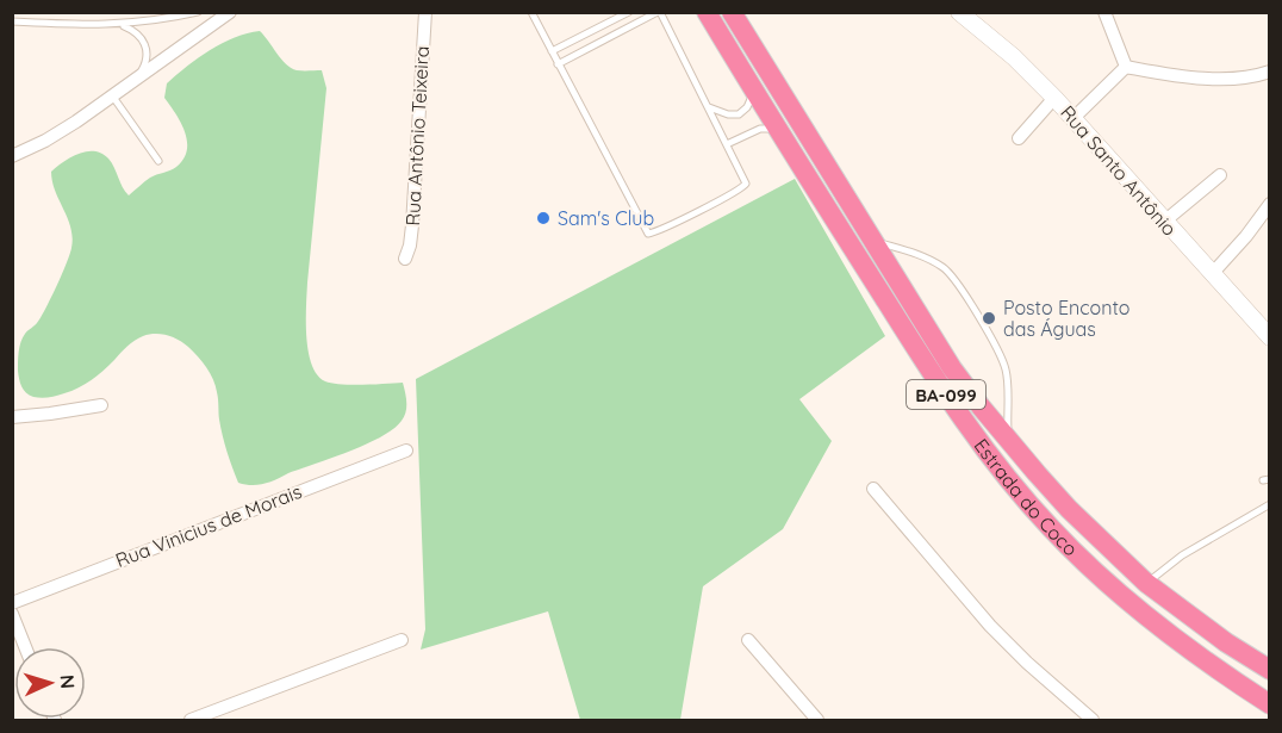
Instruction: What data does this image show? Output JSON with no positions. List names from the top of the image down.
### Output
{
  "streets": {
    "highway": ["BA-099", "Estrada do Coco"],
    "street": ["Rua Antônio Teixeira", "Rua Santo Antônio", "Rua Vinicius de Morais"]
  },
  "places": ["Sam's Club", "Posto Enconto das Águas"],
  "north": "right"
}
